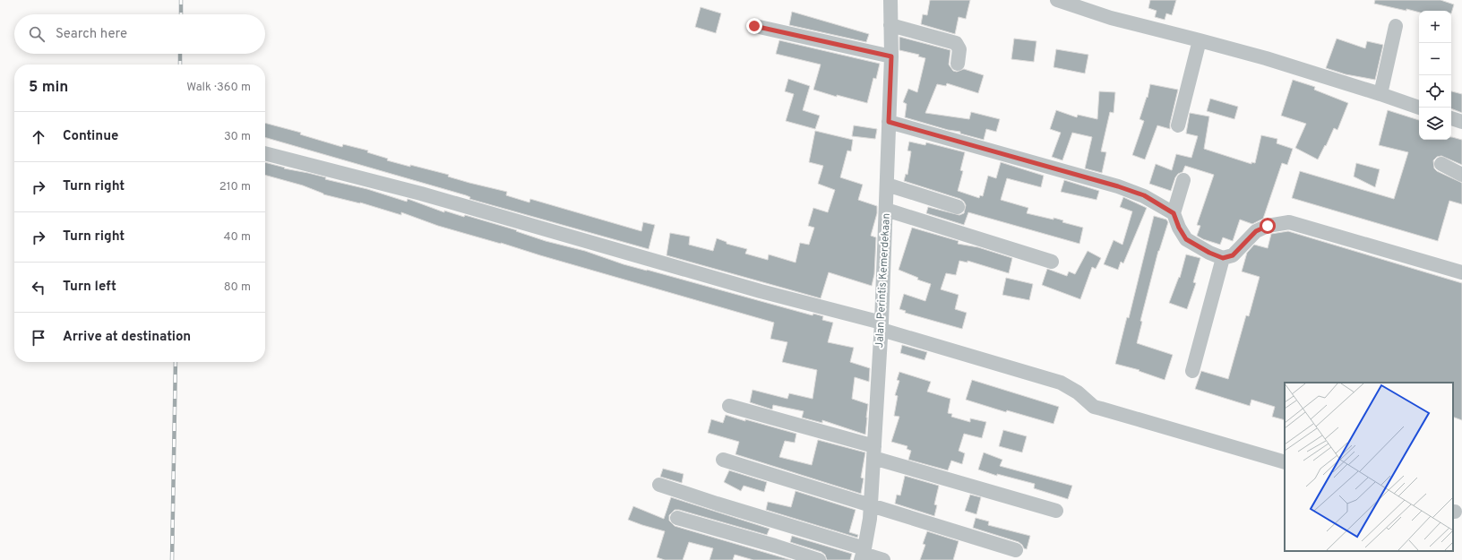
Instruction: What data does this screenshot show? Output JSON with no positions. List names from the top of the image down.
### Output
{
  "streets": {
    "street": ["Jalan Perintis Kemerdekaan"]
  },
  "page": {
    "map_buttons": ["+", "−"],
    "search": "Search here",
    "heading": ["5 min", "Walk · 360 m"],
    "list": [
      ["Continue", "30 m"],
      ["Turn right", "210 m"],
      ["Turn right", "40 m"],
      ["Turn left", "80 m"],
      "Arrive at destination"
    ]
  }
}
